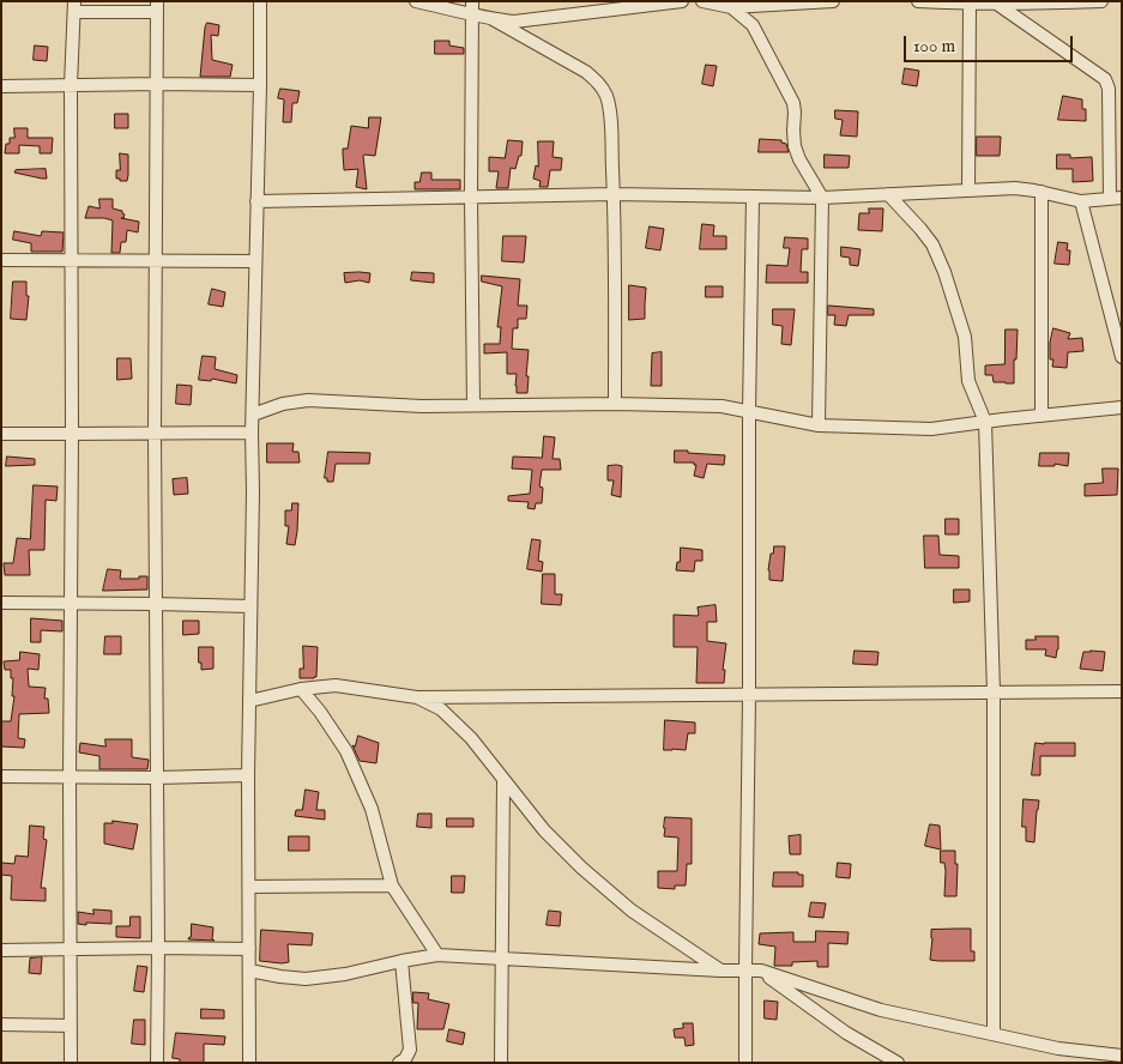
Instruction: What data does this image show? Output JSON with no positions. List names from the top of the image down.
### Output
{
  "scale_bar": "100 m"
}
